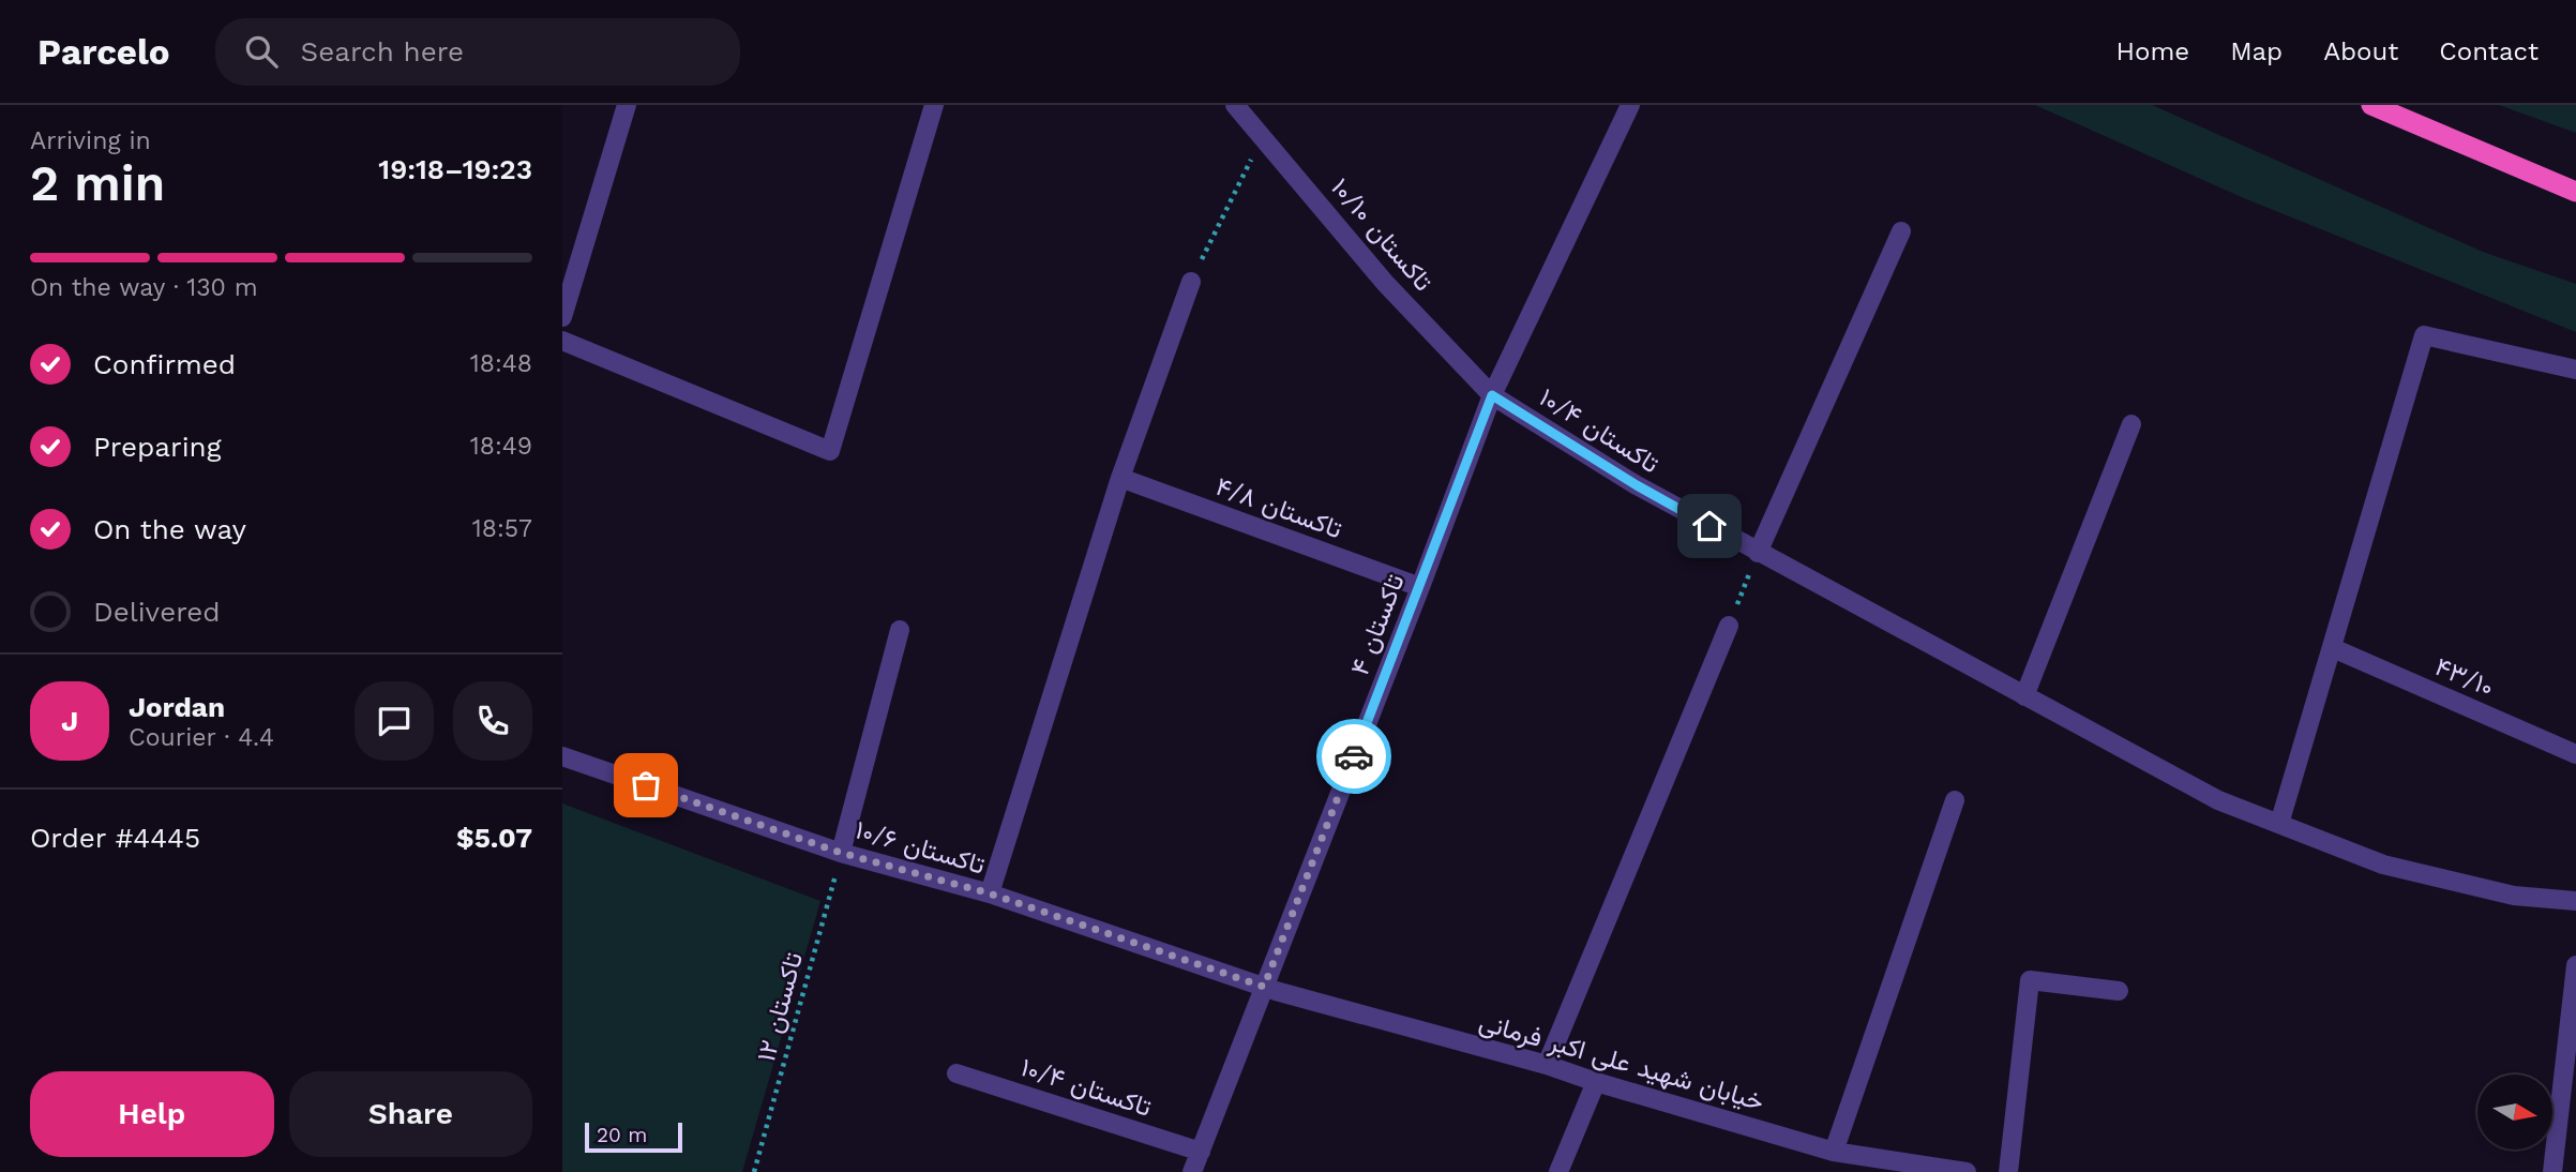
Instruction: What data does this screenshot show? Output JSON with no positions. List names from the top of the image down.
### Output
{
  "streets": {
    "street": [
      "تاکستان ۱۰/۱۰",
      "تاکستان ۱۰/۴",
      "تاکستان ۴/۸",
      "تاکستان ۴",
      "۴۳/۱۰",
      "تاکستان ۱۰/۶",
      "خیابان شهید علی اکبر فرمانی"
    ],
    "path": ["تاکستان ۱۲"]
  },
  "crossings": [
    ["تاکستان ۱۰/۱۰", "تاکستان ۱۰/۴"],
    ["تاکستان ۱۰/۱۰", "تاکستان ۴"],
    ["تاکستان ۱۰/۴", "تاکستان ۴"],
    ["تاکستان ۴/۸", "تاکستان ۴"],
    ["تاکستان ۴", "تاکستان ۱۰/۶"],
    ["تاکستان ۴", "خیابان شهید علی اکبر فرمانی"],
    ["تاکستان ۱۰/۶", "تاکستان ۱۲"],
    ["تاکستان ۱۰/۶", "خیابان شهید علی اکبر فرمانی"]
  ],
  "scale_bar": "20 m",
  "north": "right",
  "page": {
    "header": "Parcelo",
    "search": "Search here",
    "nav": [
      "Home",
      "Map",
      "About",
      "Contact"
    ],
    "heading": ["2 min", "Arriving in", "19:18–19:23"],
    "panel": [
      "Jordan",
      "Courier · 4.4",
      "Order #4445",
      "$5.07"
    ],
    "bar": "On the way · 130 m",
    "list": [
      ["Confirmed", "18:48"],
      ["Preparing", "18:49"],
      ["On the way", "18:57"],
      "Delivered"
    ],
    "round": "J",
    "buttons": ["Help", "Share"],
    "scale": "20 m"
  }
}
